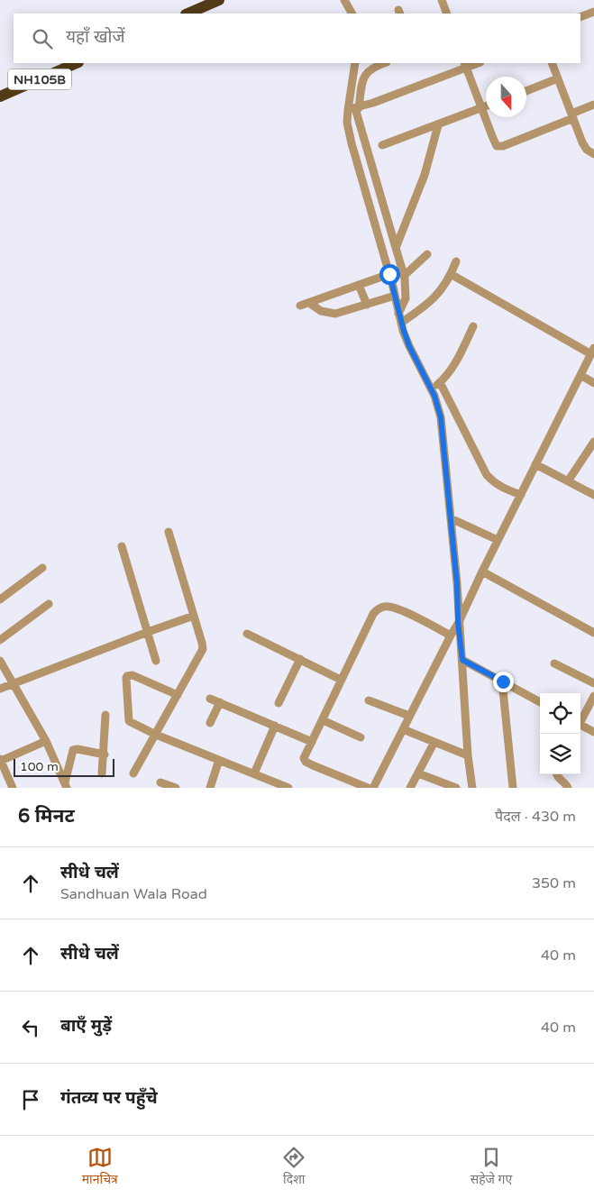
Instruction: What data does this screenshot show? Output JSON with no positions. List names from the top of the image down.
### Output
{
  "streets": {
    "highway": ["NH105B"]
  },
  "scale_bar": "100 m",
  "north": "bottom",
  "page": {
    "search": "यहाँ खोजें",
    "scale": "100 m",
    "heading": ["6 मिनट", "पैदल · 430 m"],
    "list": [
      ["सीधे चलें", "Sandhuan Wala Road", "350 m"],
      ["सीधे चलें", "40 m"],
      ["बाएँ मुड़ें", "40 m"],
      "गंतव्य पर पहुँचे"
    ],
    "nav": ["मानचित्र", "दिशा", "सहेजे गए"]
  }
}
